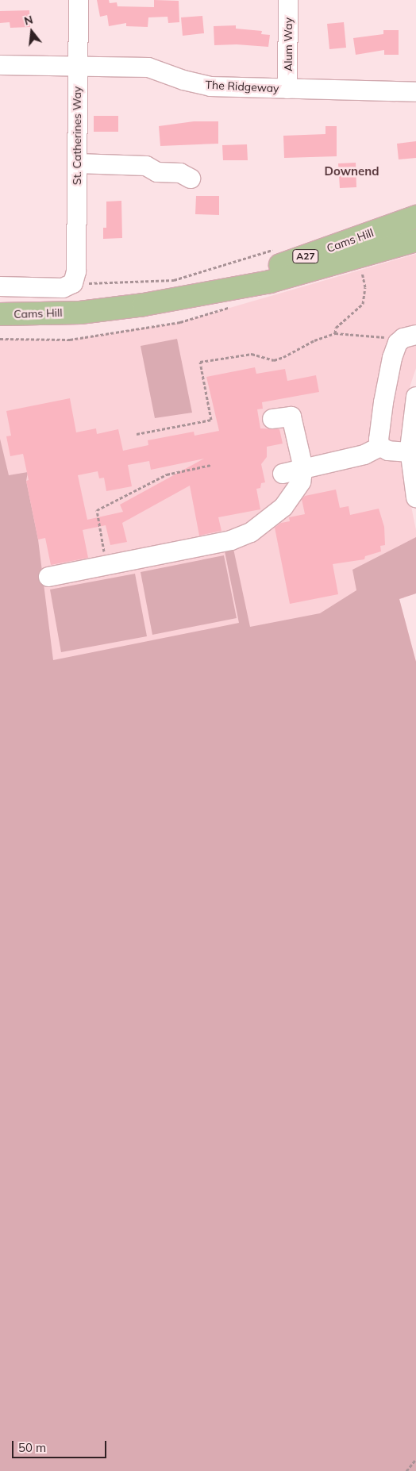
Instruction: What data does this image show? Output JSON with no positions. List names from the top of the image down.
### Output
{
  "streets": {
    "main road": ["Cams Hill", "A27"],
    "street": ["Alum Way", "The Ridgeway", "St. Catherines Way"]
  },
  "crossings": [
    ["Alum Way", "The Ridgeway"],
    ["The Ridgeway", "St. Catherines Way"]
  ],
  "districts": ["Downend"],
  "scale_bar": "50 m",
  "north": "top"
}
